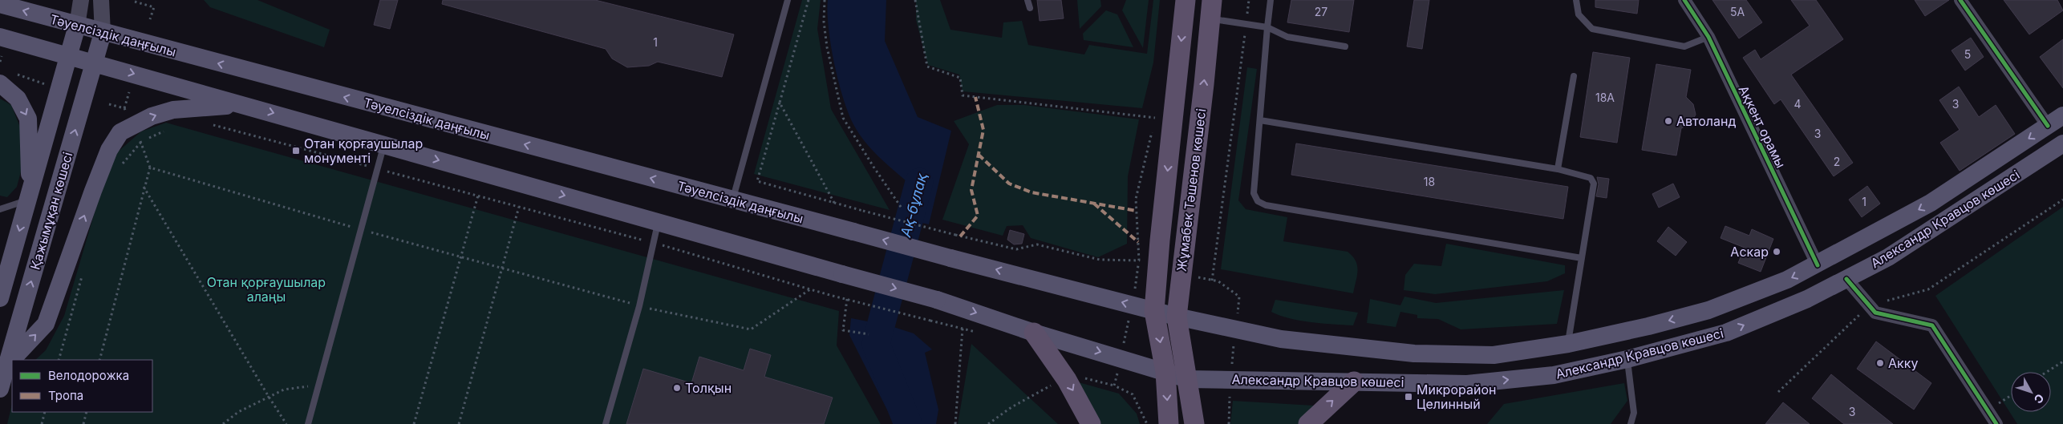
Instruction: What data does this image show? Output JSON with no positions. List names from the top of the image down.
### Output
{
  "streets": {
    "main road": [
      "Тәуелсіздік даңғылы",
      "Жұмабек Тәшенов көшесі",
      "Қажымұқан көшесі",
      "Александр Кравцов көшесі"
    ],
    "street": ["Ақкент орамы"]
  },
  "crossings": [
    ["Тәуелсіздік даңғылы", "Қажымұқан көшесі"],
    ["Тәуелсіздік даңғылы", "Александр Кравцов көшесі"],
    ["Ақкент орамы", "Александр Кравцов көшесі"],
    ["Жұмабек Тәшенов көшесі", "Александр Кравцов көшесі"]
  ],
  "water": ["Ақ-бұлақ"],
  "parks": ["Отан қорғаушылар алаңы"],
  "places": {
    "other": [
      "Автоланд",
      "Аскар",
      "Акку",
      "Толқын"
    ],
    "transit": ["Отан қорғаушылар монументі", "Микрорайон Целинный"]
  },
  "house_numbers": [
    "27",
    "5А",
    "1",
    "5",
    "18А",
    "4",
    "3",
    "3",
    "2",
    "18",
    "1",
    "3"
  ],
  "legend": ["Велодорожка", "Тропа"],
  "north": "bottom right"
}
